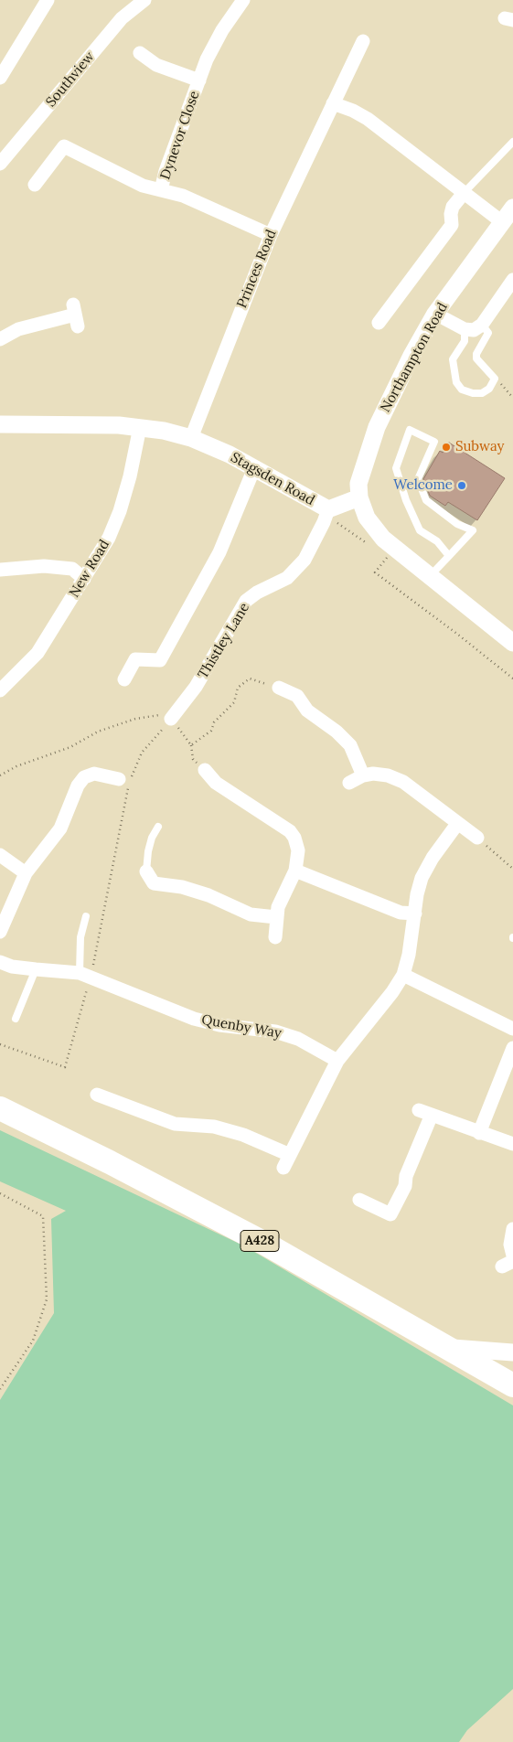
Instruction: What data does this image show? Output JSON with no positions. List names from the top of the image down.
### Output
{
  "streets": {
    "highway": ["A428"],
    "street": [
      "Southview",
      "Dynevor Close",
      "Princes Road",
      "Northampton Road",
      "Stagsden Road",
      "New Road",
      "Thistley Lane",
      "Quenby Way"
    ]
  },
  "crossings": [
    ["Dynevor Close", "Princes Road"],
    ["Princes Road", "Stagsden Road"],
    ["Northampton Road", "Stagsden Road"],
    ["Stagsden Road", "New Road"],
    ["Stagsden Road", "Thistley Lane"]
  ],
  "places": ["Subway", "Welcome"]
}
